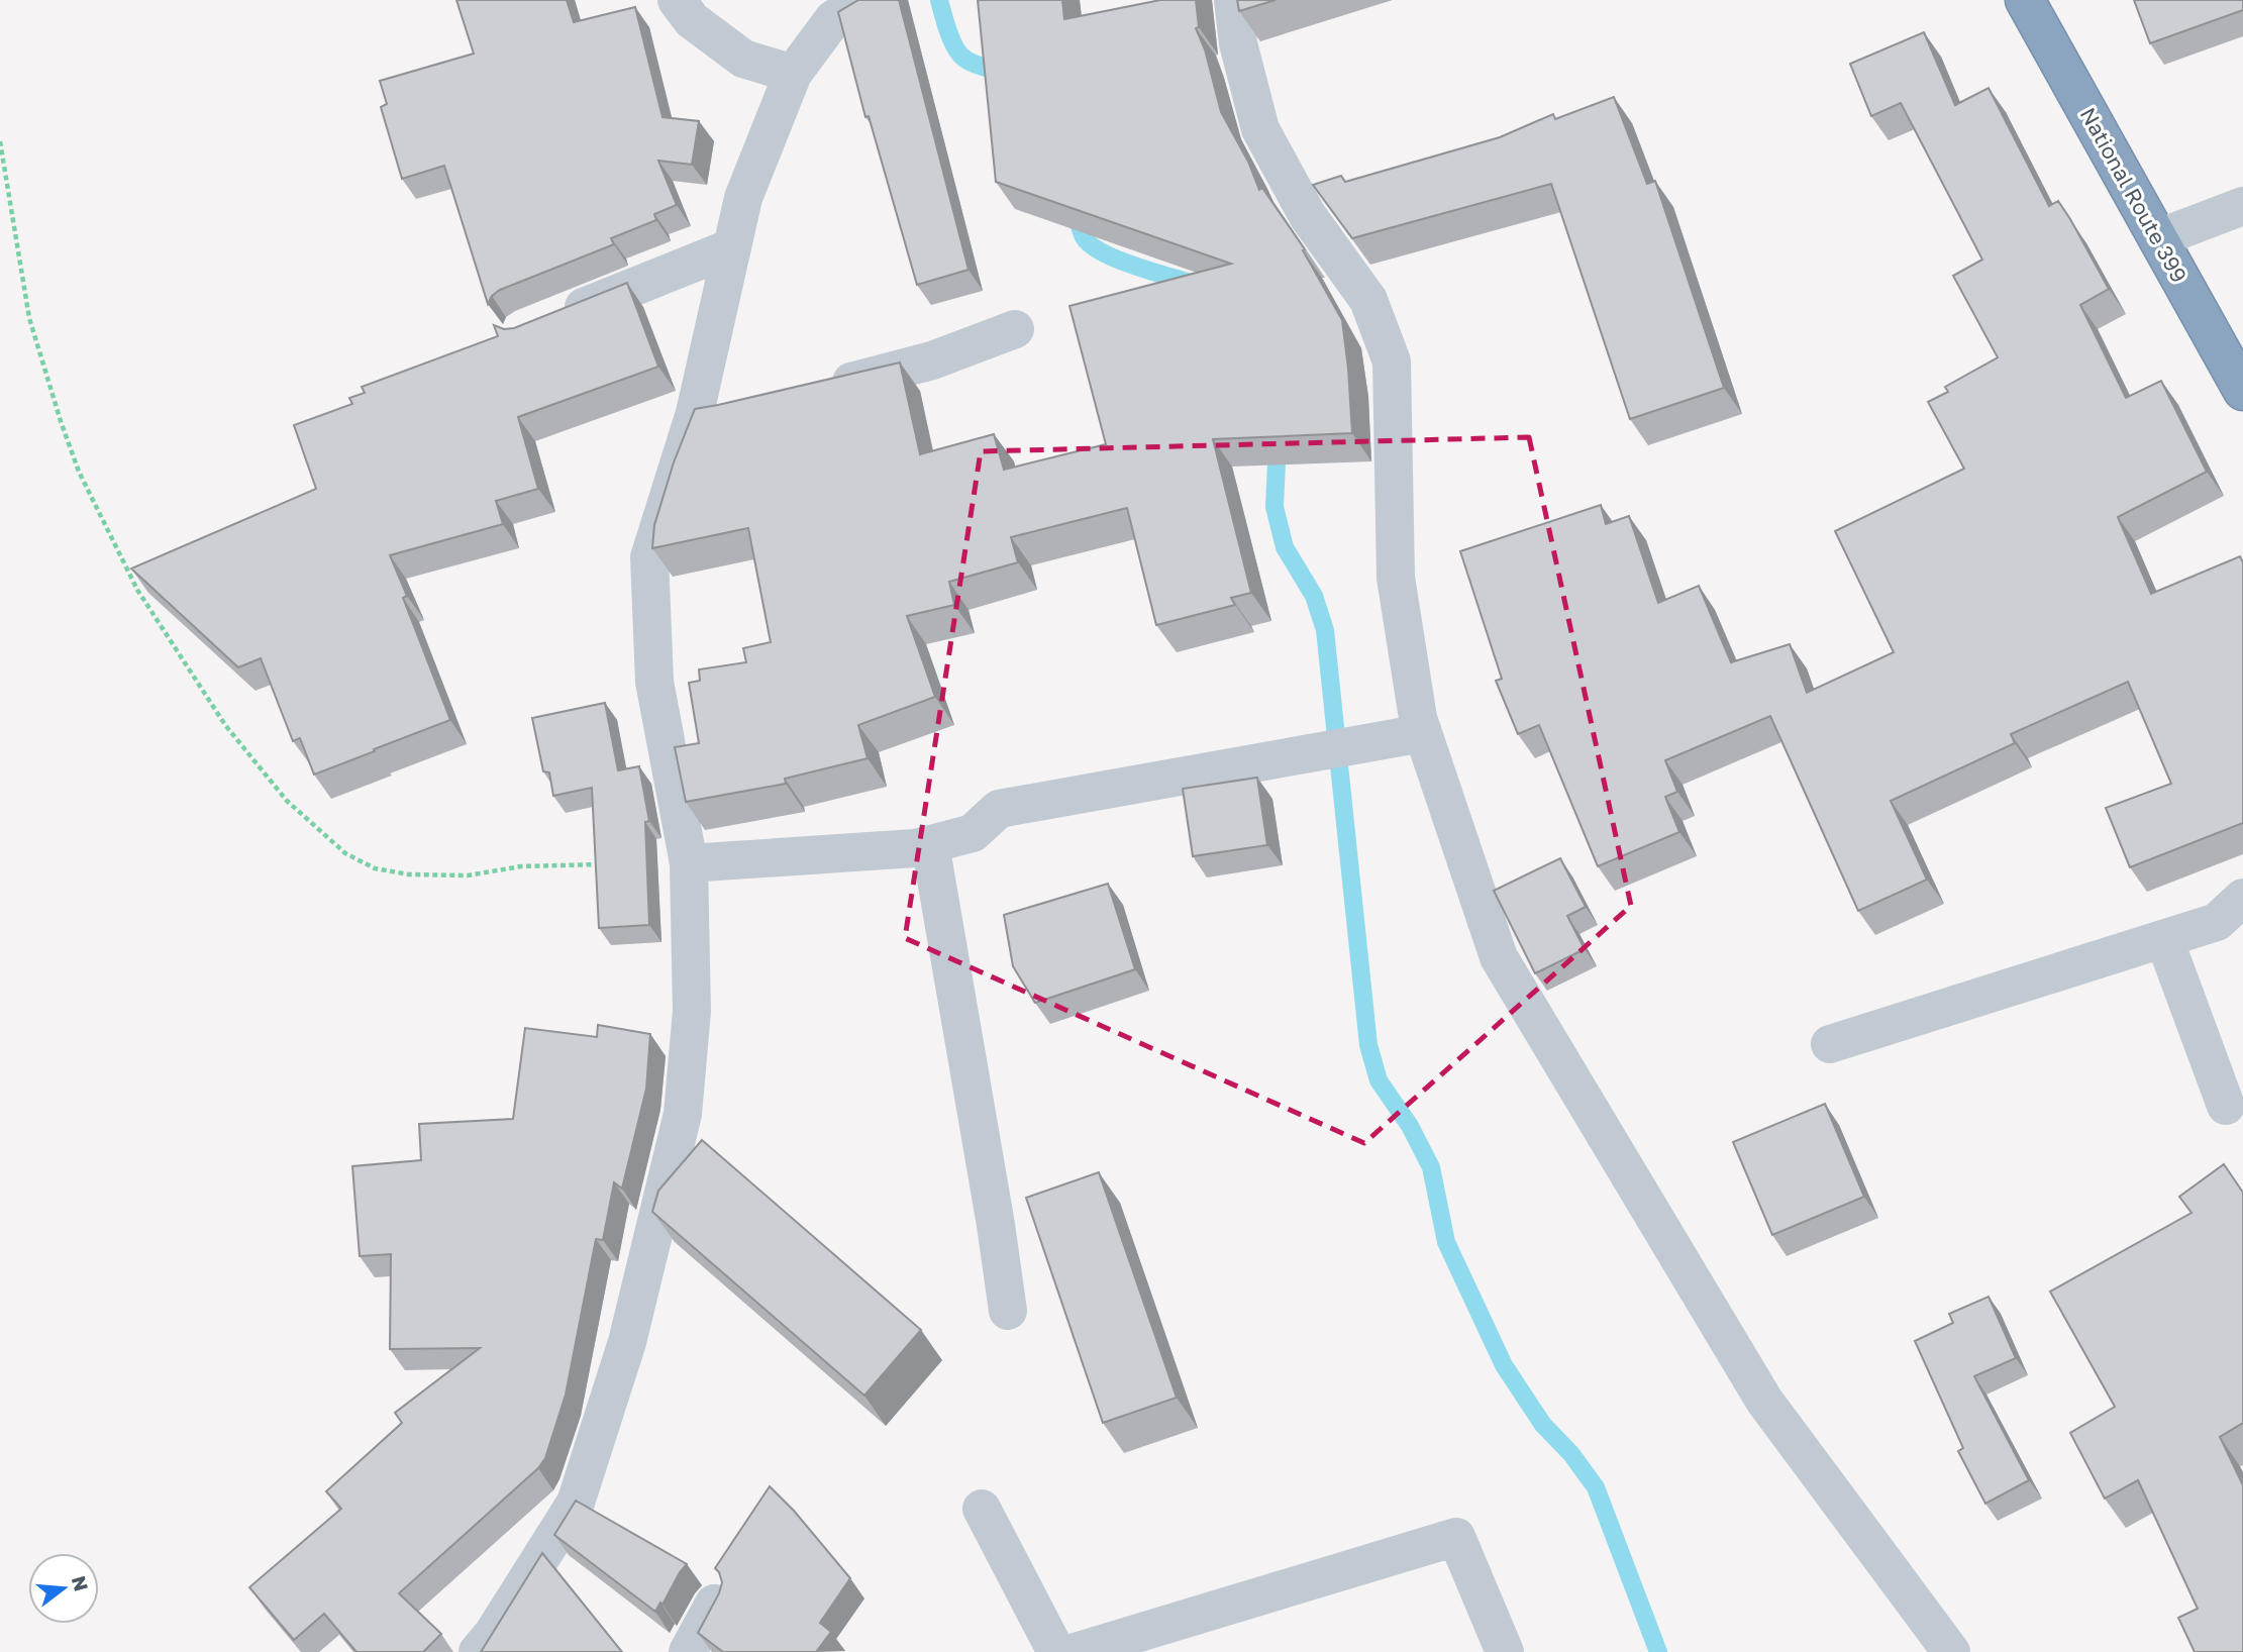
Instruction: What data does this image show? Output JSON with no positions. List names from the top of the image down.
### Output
{
  "streets": {
    "highway": ["National Route 399"]
  },
  "north": "right"
}
